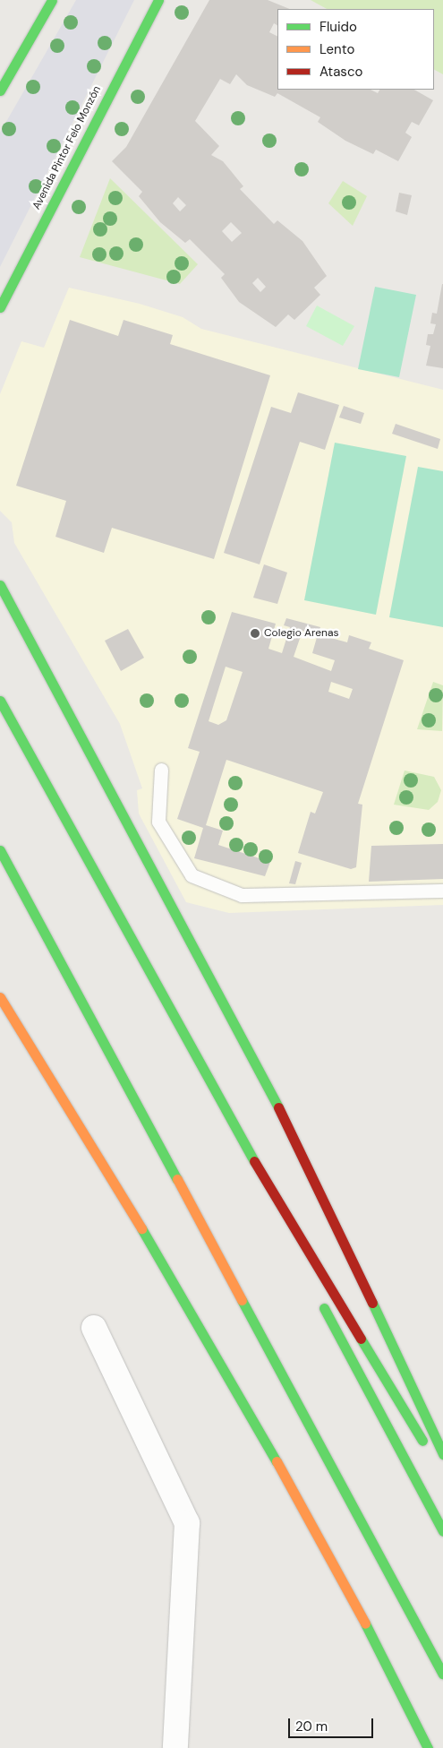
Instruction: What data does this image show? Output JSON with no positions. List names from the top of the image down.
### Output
{
  "streets": {
    "main road": ["Avenida Pintor Felo Monzón"]
  },
  "places": ["Colegio Arenas"],
  "legend": ["Fluido", "Lento", "Atasco"],
  "scale_bar": "20 m"
}
